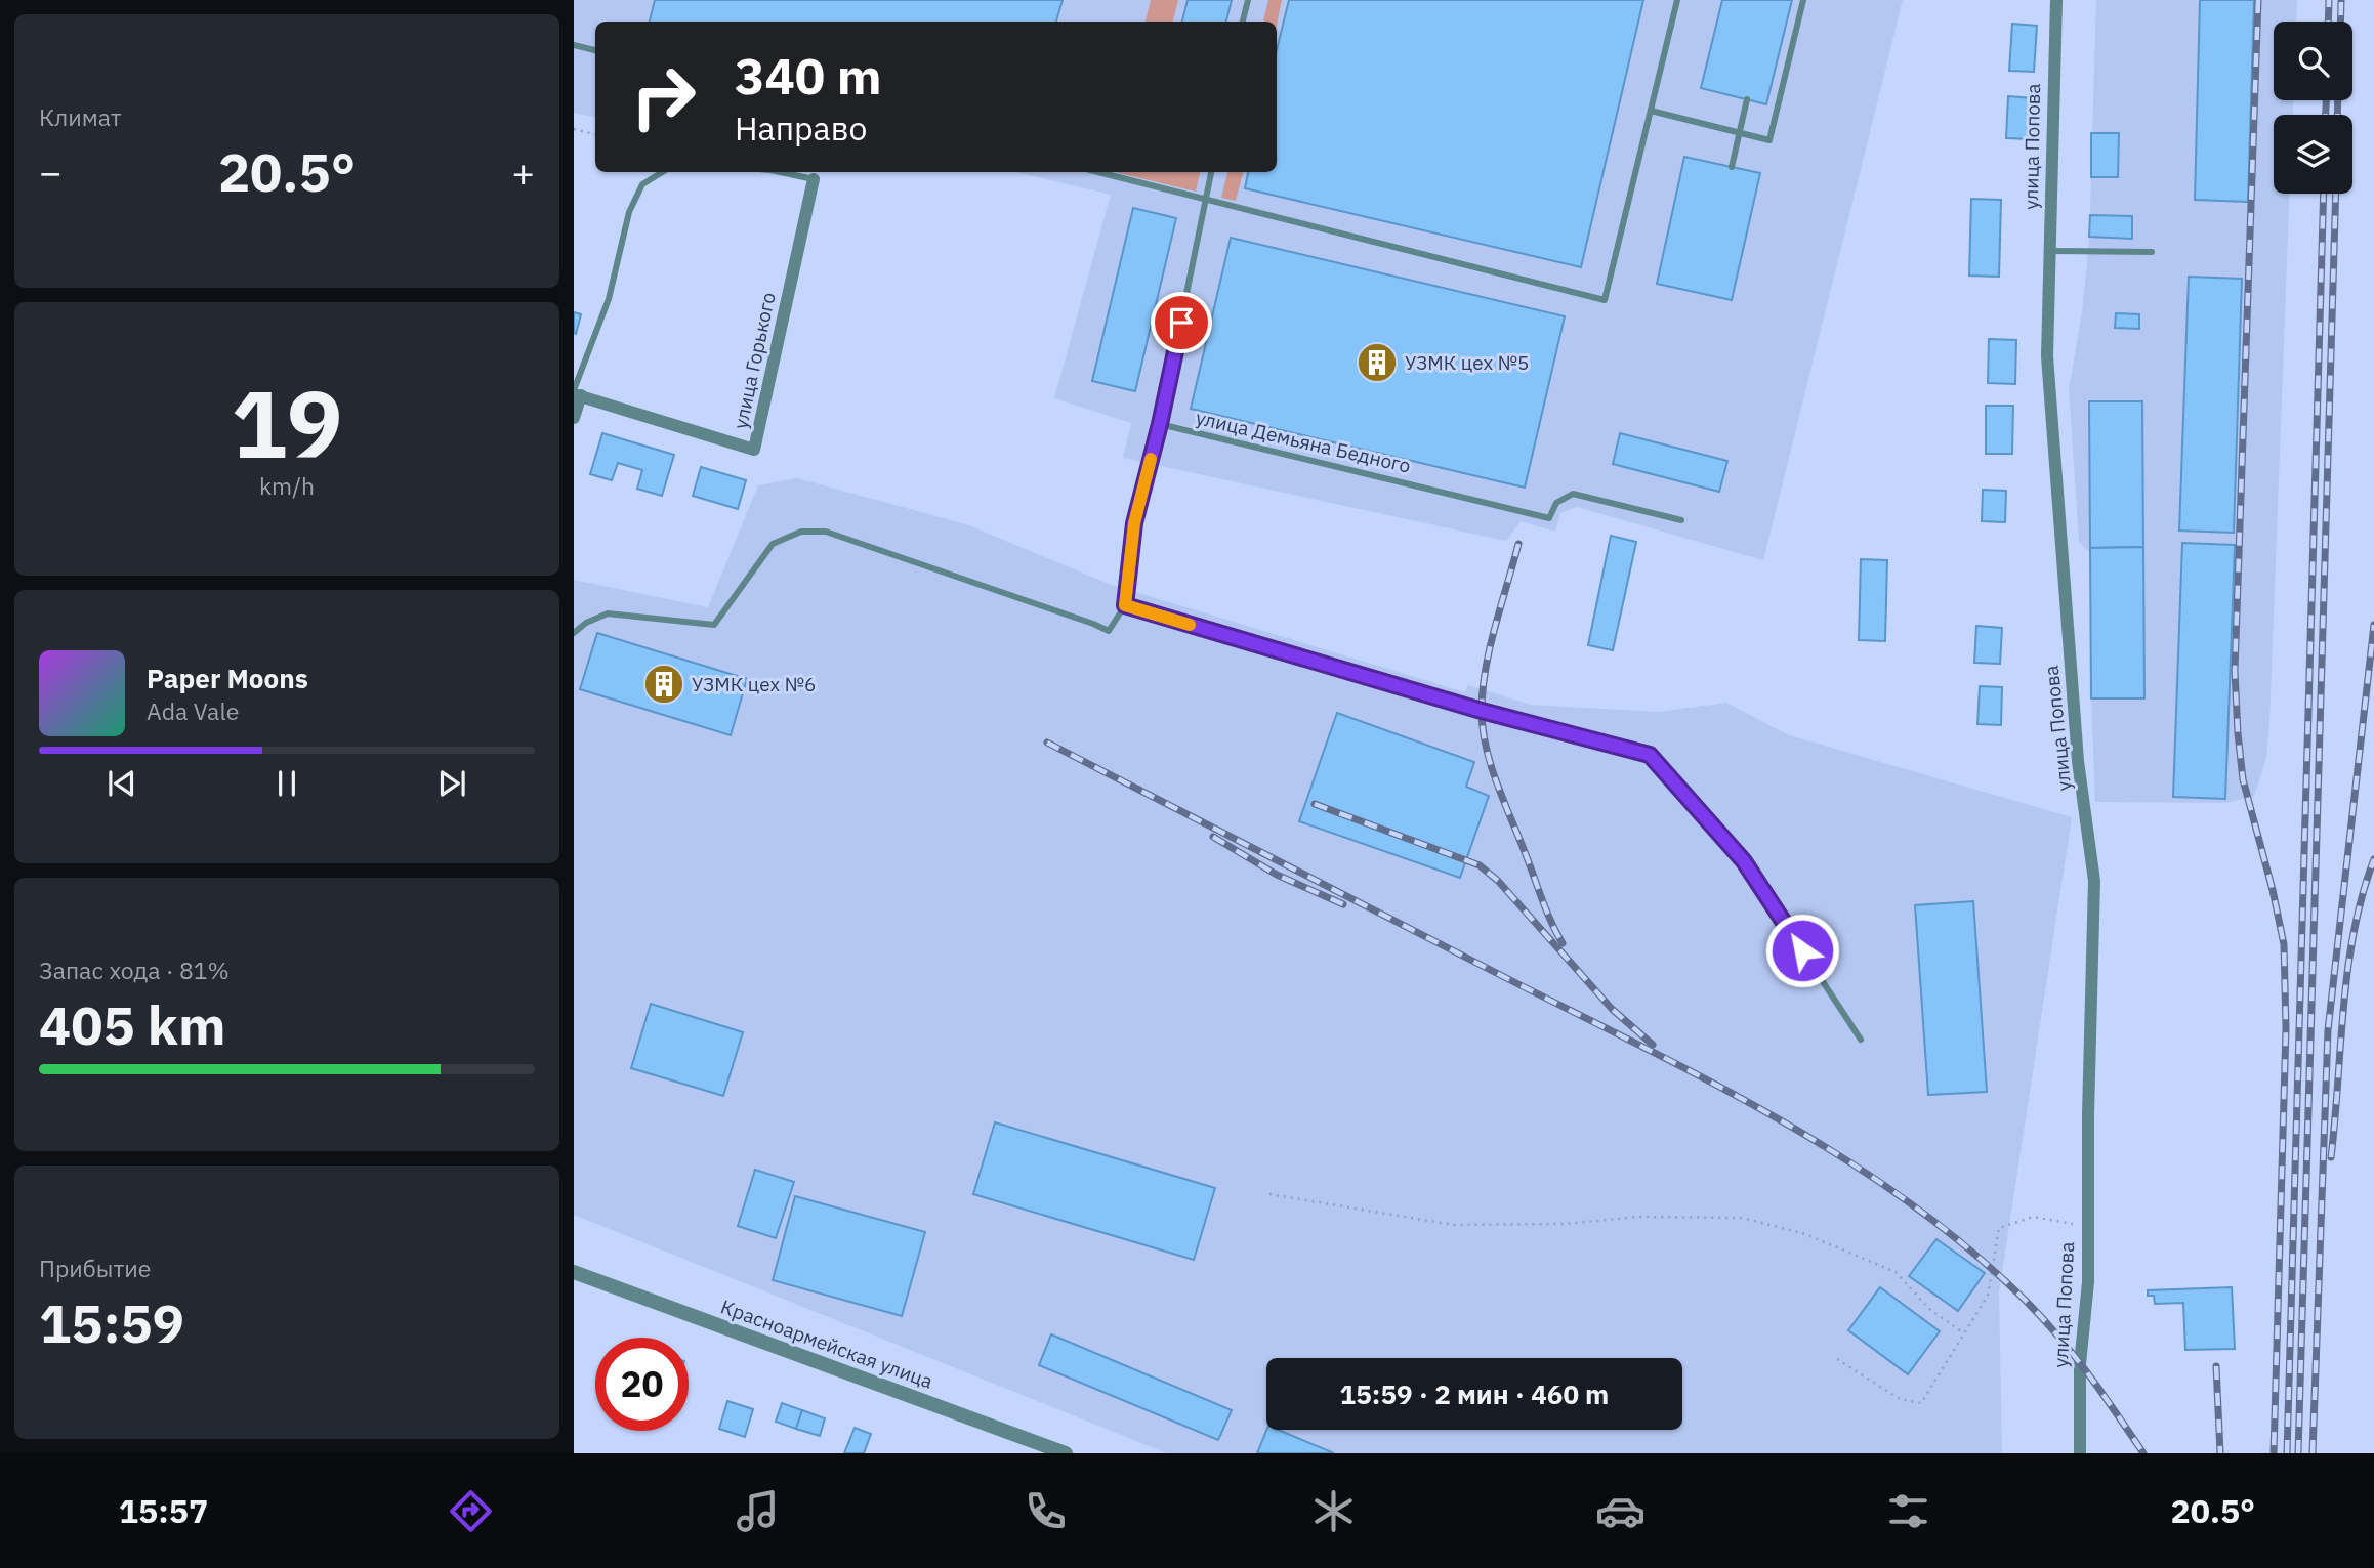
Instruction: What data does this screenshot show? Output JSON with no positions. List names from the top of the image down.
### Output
{
  "streets": {
    "street": ["улица Попова", "улица Горького", "Красноармейская улица"],
    "lane": ["улица Демьяна Бедного"]
  },
  "places": {
    "building": ["УЗМК цех №5", "УЗМК цех №6"]
  },
  "page": {
    "tile": [
      "Климат",
      ["19", "km/h"],
      ["Запас хода · 81%", "405 km"],
      ["Прибытие", "15:59"]
    ],
    "turn": ["340 m", "Направо"],
    "heat": ["−", "20.5°", "+"],
    "song": ["Paper Moons", "Ada Vale"],
    "limit": "20",
    "trip": "15:59 · 2 мин · 460 m",
    "tabs": ["15:57", "20.5°"]
  }
}
